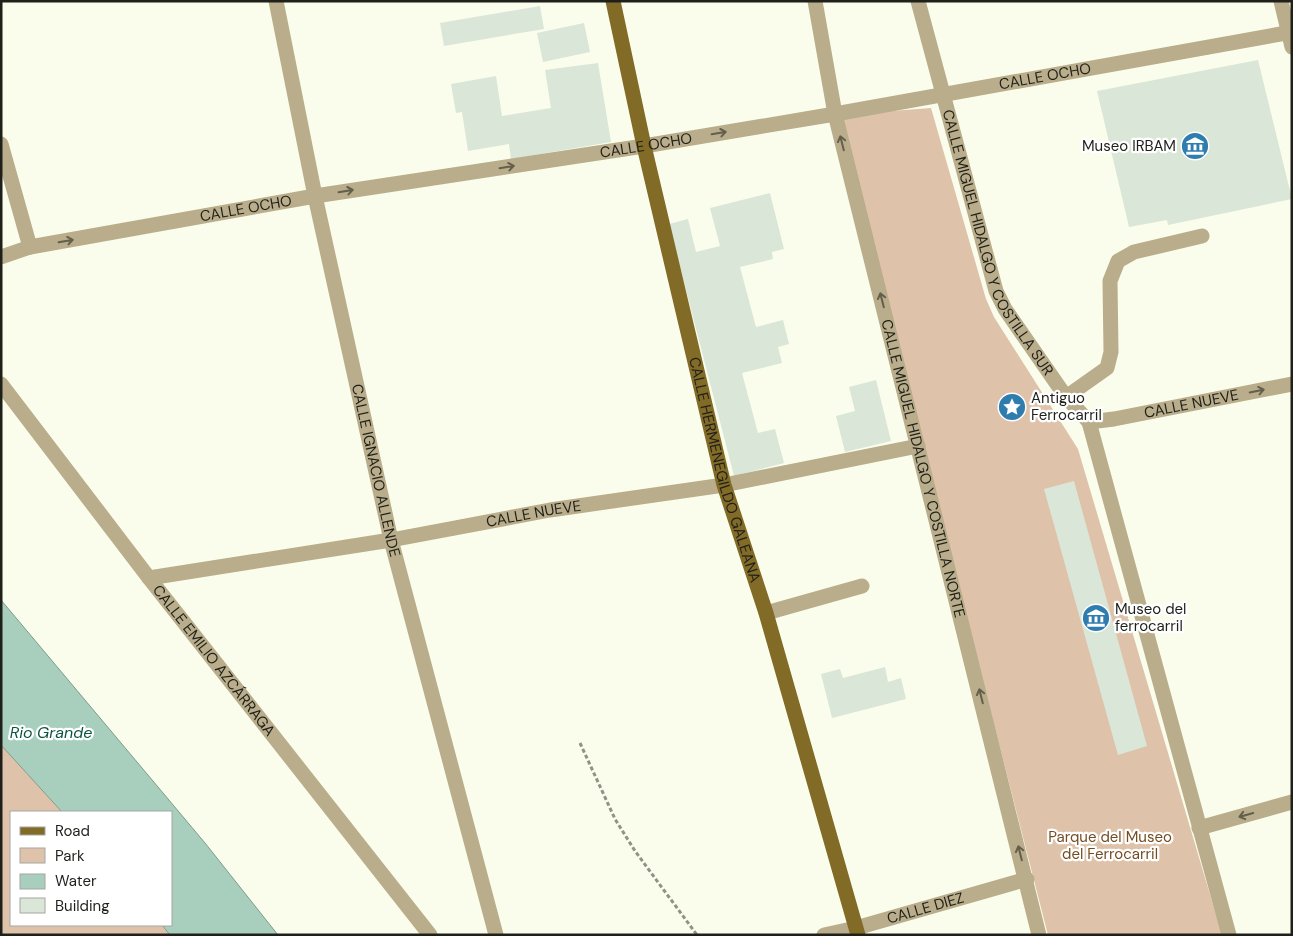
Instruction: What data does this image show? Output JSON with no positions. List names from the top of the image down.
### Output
{
  "streets": {
    "main road": ["CALLE HERMENEGILDO GALEANA"],
    "street": [
      "CALLE OCHO",
      "CALLE MIGUEL HIDALGO Y COSTILLA SUR",
      "CALLE NUEVE",
      "CALLE MIGUEL HIDALGO Y COSTILLA NORTE",
      "CALLE IGNACIO ALLENDE",
      "CALLE EMILIO AZCÁRRAGA",
      "CALLE DIEZ"
    ]
  },
  "crossings": [
    ["CALLE OCHO", "CALLE MIGUEL HIDALGO Y COSTILLA SUR"],
    ["CALLE OCHO", "CALLE MIGUEL HIDALGO Y COSTILLA NORTE"],
    ["CALLE OCHO", "CALLE IGNACIO ALLENDE"],
    ["CALLE OCHO", "CALLE HERMENEGILDO GALEANA"],
    ["CALLE MIGUEL HIDALGO Y COSTILLA SUR", "CALLE NUEVE"],
    ["CALLE NUEVE", "CALLE MIGUEL HIDALGO Y COSTILLA NORTE"],
    ["CALLE NUEVE", "CALLE IGNACIO ALLENDE"],
    ["CALLE NUEVE", "CALLE HERMENEGILDO GALEANA"],
    ["CALLE NUEVE", "CALLE EMILIO AZCÁRRAGA"],
    ["CALLE MIGUEL HIDALGO Y COSTILLA NORTE", "CALLE DIEZ"],
    ["CALLE HERMENEGILDO GALEANA", "CALLE DIEZ"]
  ],
  "one_way": ["CALLE OCHO", "CALLE MIGUEL HIDALGO Y COSTILLA NORTE"],
  "water": ["Rio Grande"],
  "parks": ["Parque del Museo del Ferrocarril"],
  "places": {
    "museum": ["Museo IRBAM", "Museo del ferrocarril"],
    "place": ["Antiguo Ferrocarril"]
  },
  "legend": [
    "Road",
    "Park",
    "Water",
    "Building"
  ]
}
